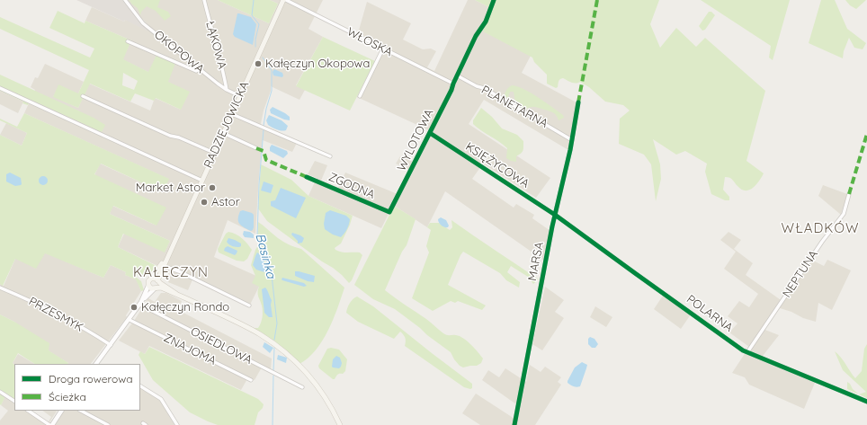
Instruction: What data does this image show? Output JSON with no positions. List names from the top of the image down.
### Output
{
  "streets": {
    "main road": ["RADZIEJOWICKA"],
    "street": [
      "WŁOSKA",
      "ŁĄKOWA",
      "OKOPOWA",
      "PLANETARNA",
      "WYLOTOWA",
      "KSIĘŻYCOWA",
      "ZGODNA",
      "MARSA",
      "NEPTUNA",
      "POLARNA",
      "PRZESMYK",
      "OSIEDLOWA",
      "ZNAJOMA"
    ]
  },
  "crossings": [
    ["WŁOSKA", "RADZIEJOWICKA"],
    ["WŁOSKA", "WYLOTOWA"],
    ["ŁĄKOWA", "OKOPOWA"],
    ["OKOPOWA", "RADZIEJOWICKA"],
    ["PLANETARNA", "WYLOTOWA"],
    ["PLANETARNA", "MARSA"],
    ["WYLOTOWA", "KSIĘŻYCOWA"],
    ["WYLOTOWA", "ZGODNA"],
    ["KSIĘŻYCOWA", "MARSA"],
    ["KSIĘŻYCOWA", "POLARNA"],
    ["MARSA", "POLARNA"],
    ["NEPTUNA", "POLARNA"]
  ],
  "districts": ["WŁADKÓW", "KAŁĘCZYN"],
  "water": ["Basinka"],
  "places": [
    "Kałęczyn Okopowa",
    "Market Astor",
    "Astor",
    "Kałęczyn Rondo"
  ],
  "legend": ["Droga rowerowa", "Ścieżka"]
}
